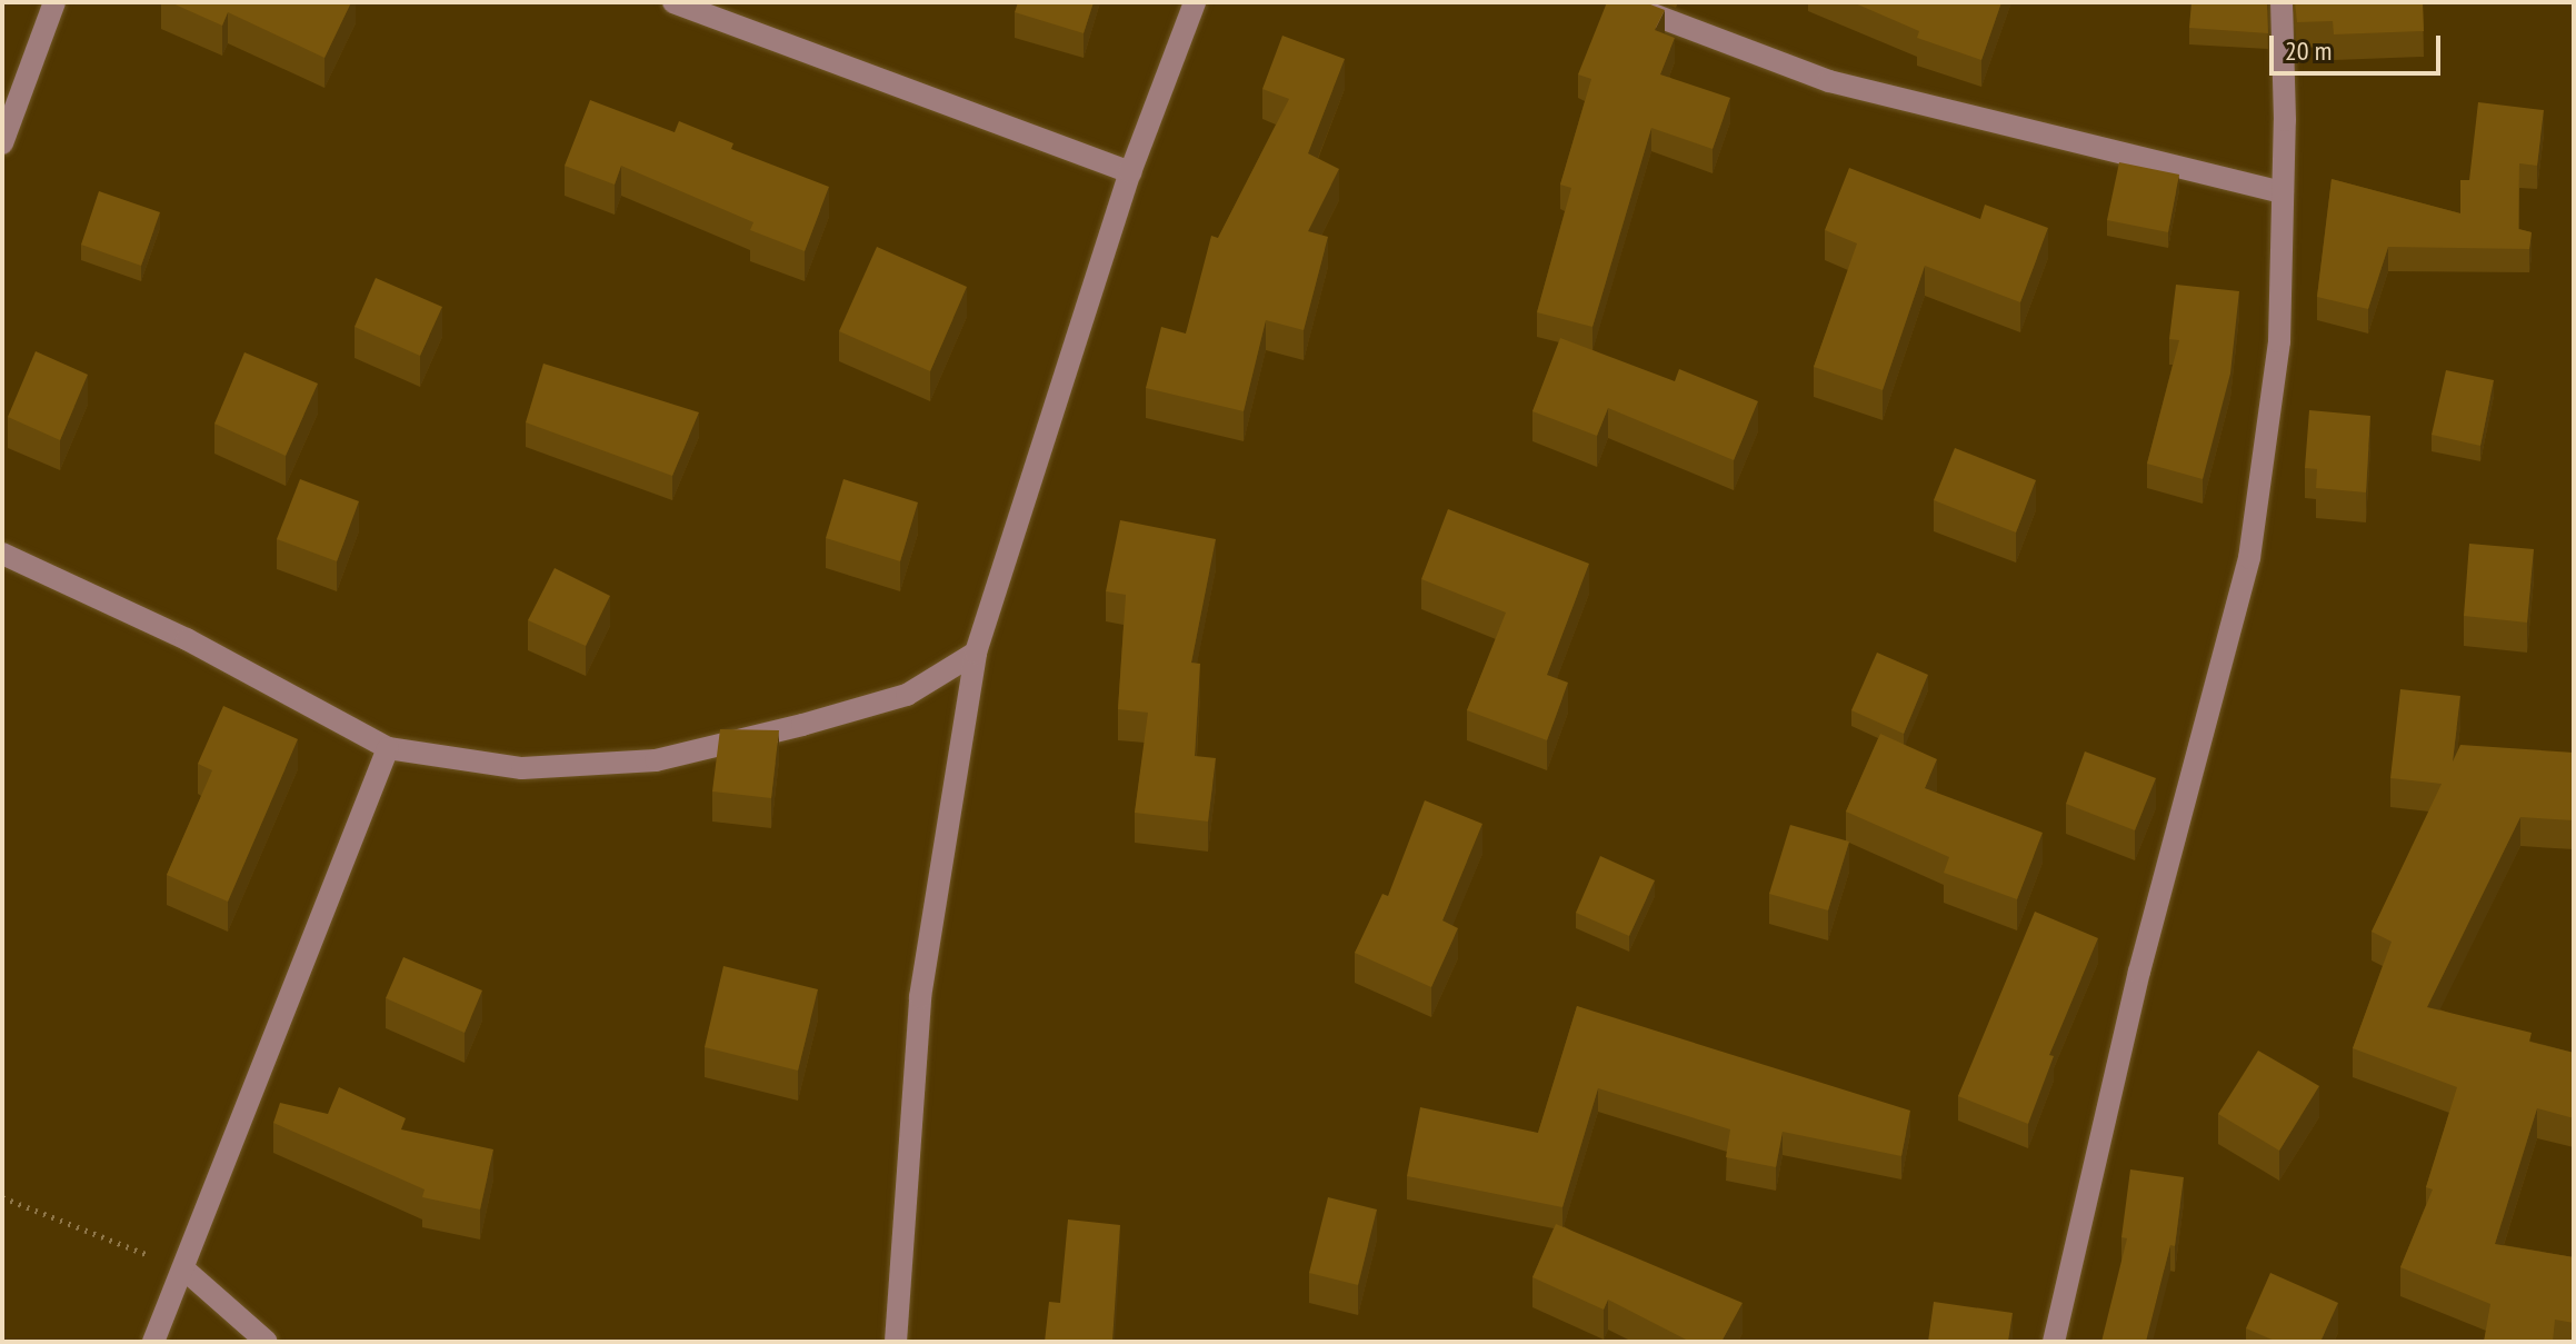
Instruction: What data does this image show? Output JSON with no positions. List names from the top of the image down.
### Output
{
  "scale_bar": "20 m"
}
